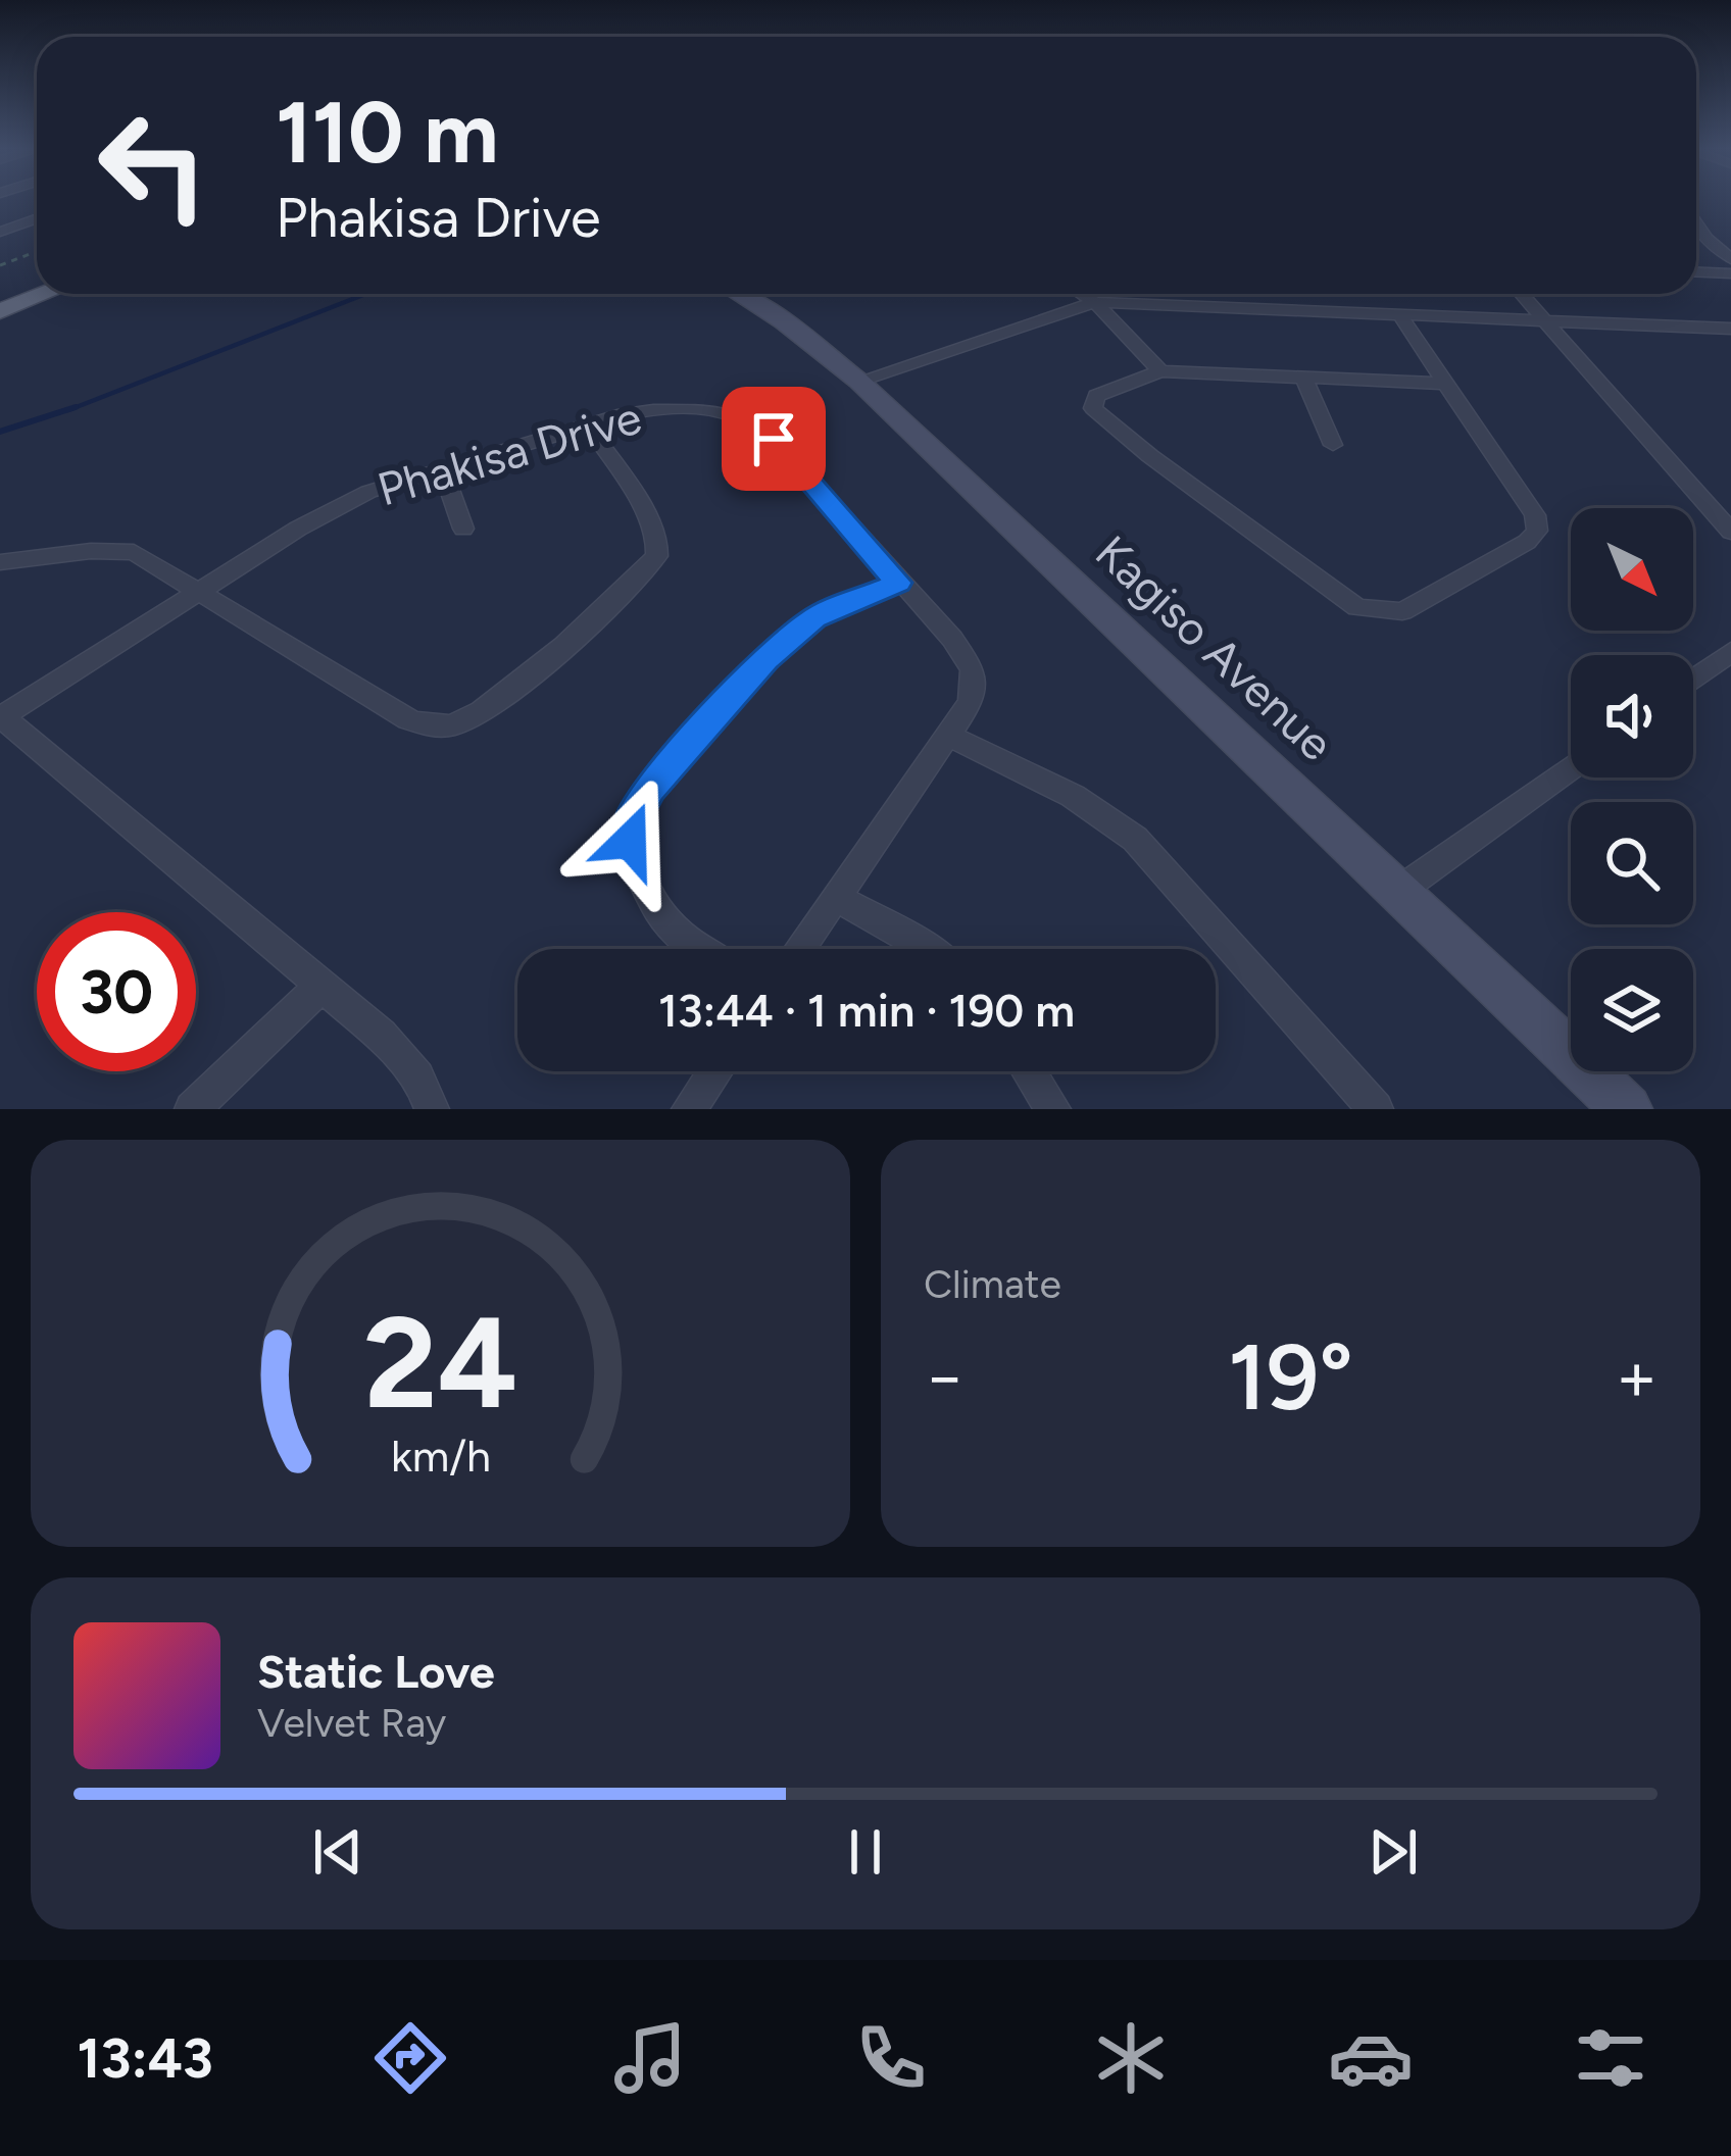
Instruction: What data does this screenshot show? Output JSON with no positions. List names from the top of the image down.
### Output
{
  "streets": {
    "street": ["Phakisa Drive", "Kagiso Avenue"]
  },
  "north": "bottom right",
  "page": {
    "turn": ["110 m", "Phakisa Drive"],
    "limit": "30",
    "trip": "13:44 · 1 min · 190 m",
    "tile": "Climate",
    "heat": ["−", "19°", "+"],
    "song": ["Static Love", "Velvet Ray"],
    "tabs": "13:43",
    "gauge": ["24", "km/h"]
  }
}
